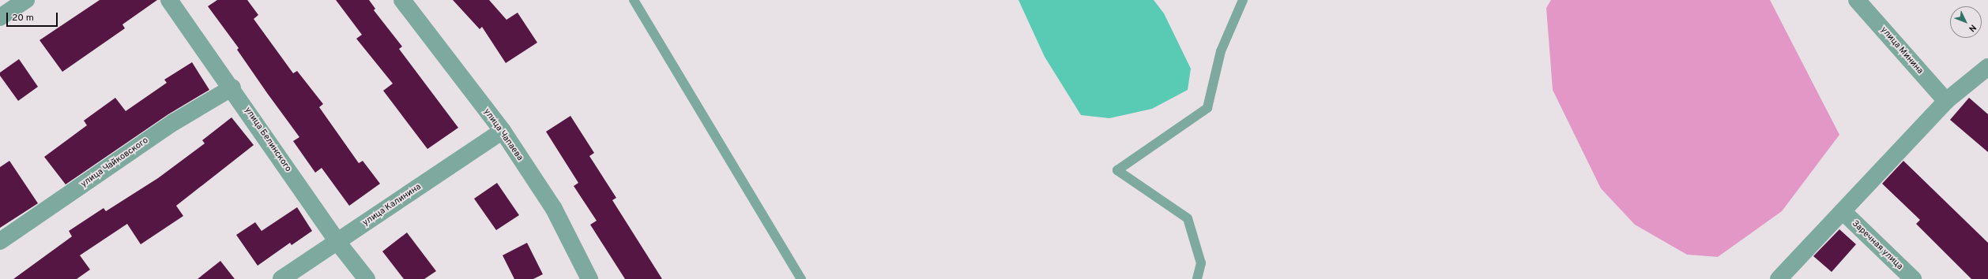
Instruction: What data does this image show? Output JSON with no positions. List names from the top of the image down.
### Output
{
  "streets": {
    "street": [
      "улица Минина",
      "улица Чапаева",
      "улица Белинского",
      "улица Чайковского",
      "улица Калинина",
      "Заречная улица"
    ]
  },
  "crossings": [
    ["улица Чапаева", "улица Калинина"],
    ["улица Белинского", "улица Чайковского"],
    ["улица Белинского", "улица Калинина"]
  ],
  "scale_bar": "20 m",
  "north": "bottom right"
}
